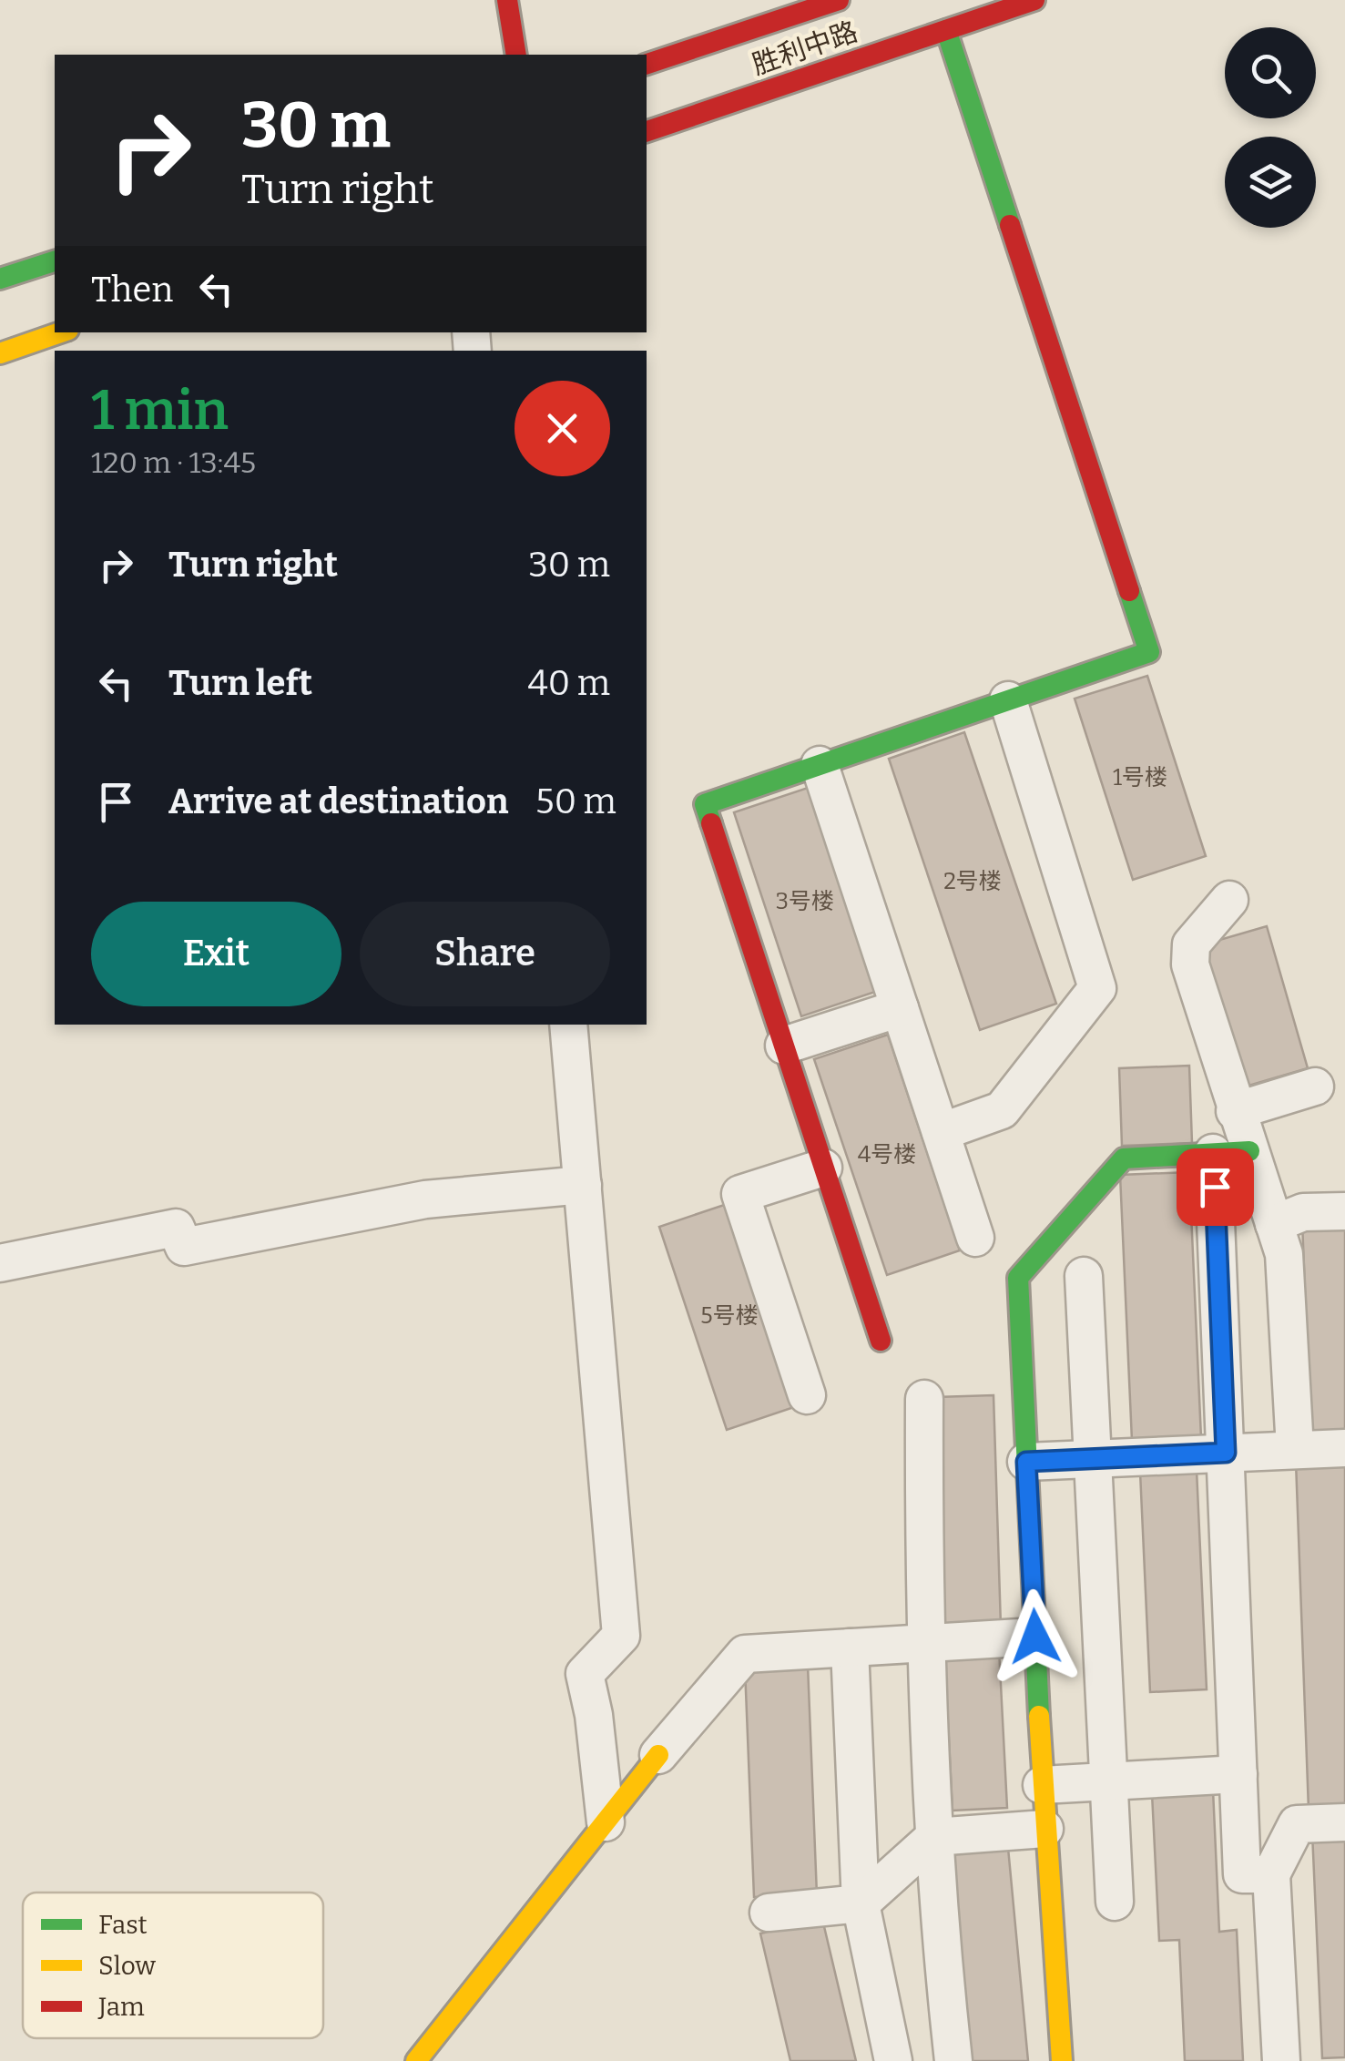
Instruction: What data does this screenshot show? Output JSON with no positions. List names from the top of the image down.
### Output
{
  "streets": {
    "main road": ["胜利中路"]
  },
  "house_numbers": [
    "1号楼",
    "2号楼",
    "3号楼",
    "4号楼",
    "5号楼"
  ],
  "legend": ["Fast", "Slow", "Jam"],
  "page": {
    "turn": ["30 m", "Turn right"],
    "then": "Then",
    "heading": ["1 min", "120 m · 13:45"],
    "list": [
      {
        "name": "Turn right",
        "value": "30 m"
      },
      {
        "name": "Turn left",
        "value": "40 m"
      },
      {
        "name": "Arrive at destination",
        "value": "50 m"
      }
    ],
    "buttons": ["Exit", "Share"]
  }
}
